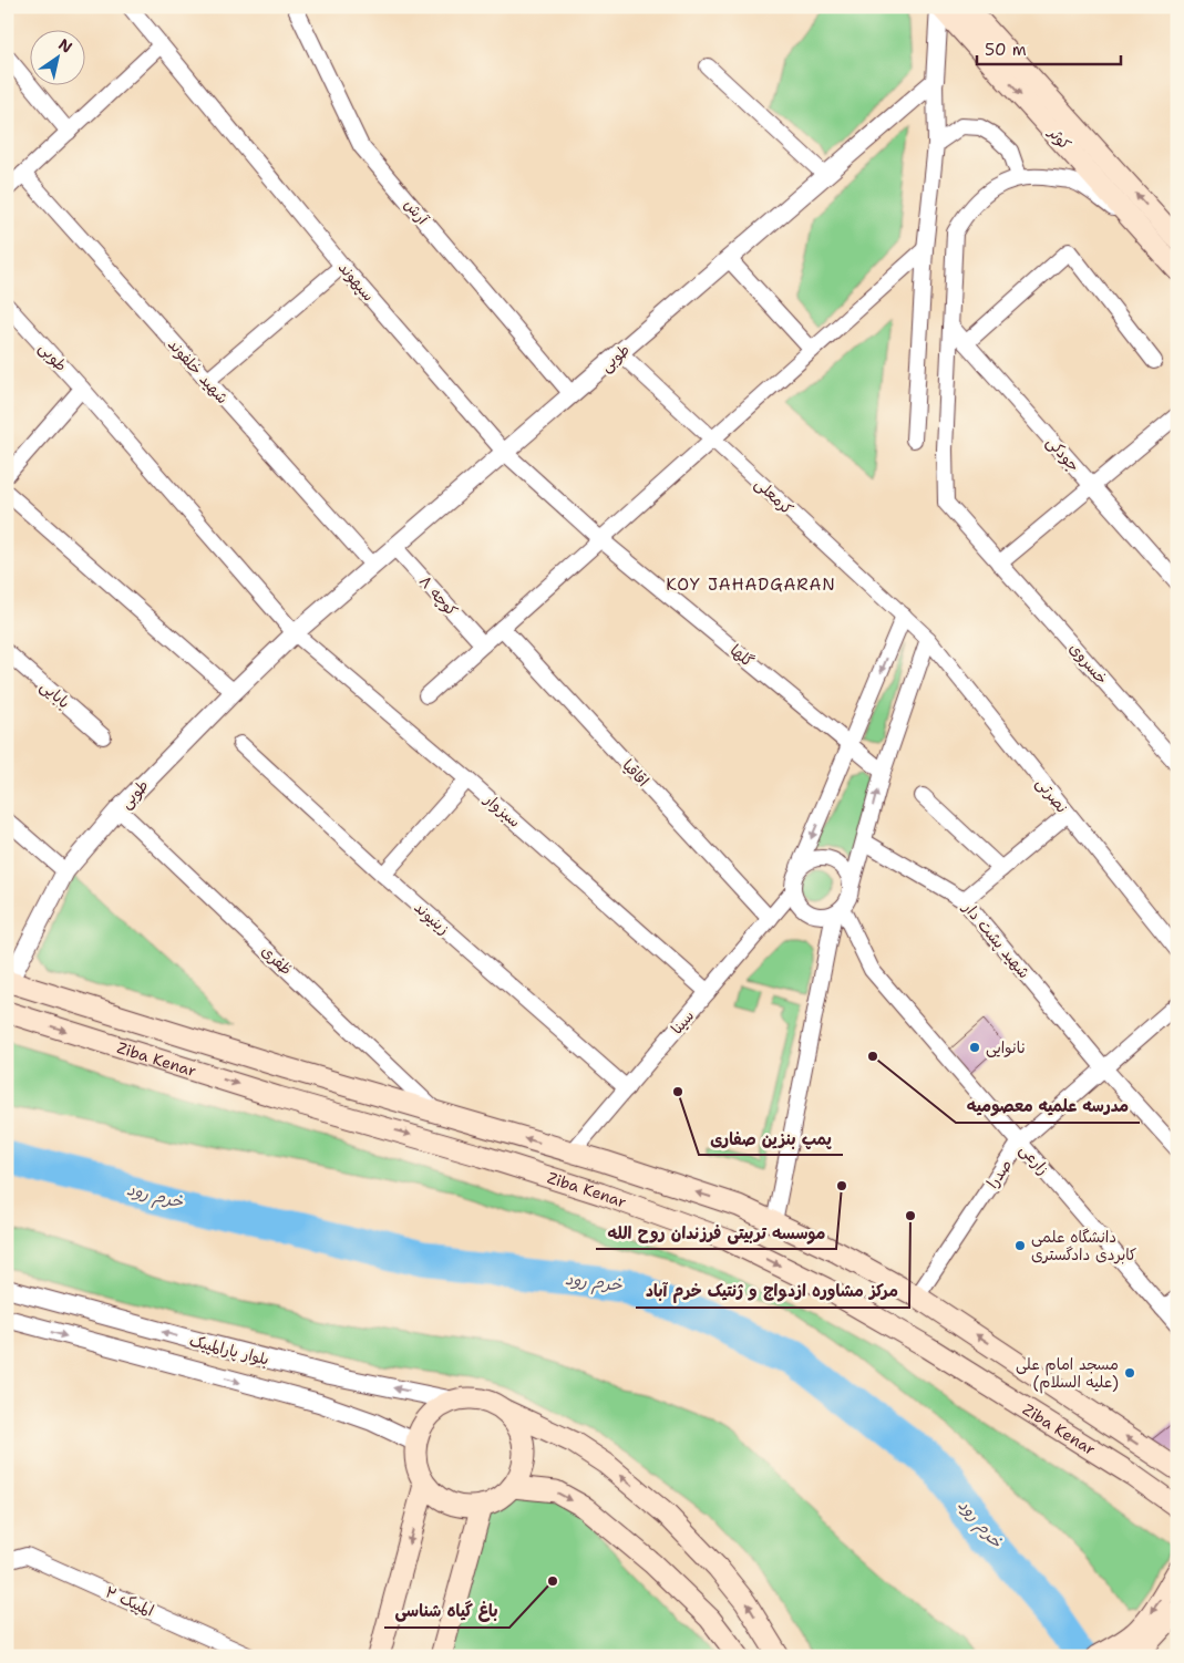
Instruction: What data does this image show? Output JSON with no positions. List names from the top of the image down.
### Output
{
  "streets": {
    "main road": ["کوثر", "Ziba Kenar"],
    "street": [
      "آرش",
      "سپهوند",
      "طوبی",
      "شهید خلفوند",
      "جودکی",
      "کرمعلی",
      "کوچه ۸",
      "گلها",
      "خسروی",
      "بابایی",
      "اقاقیا",
      "نصرتی",
      "سبزوار",
      "زینیوند",
      "شهید پشت دار",
      "ظفری",
      "سینا",
      "زارعی",
      "صدرا",
      "بلوار پارالمپیک",
      "المپیک ۲"
    ]
  },
  "crossings": [
    ["آرش", "طوبی"],
    ["سپهوند", "طوبی"],
    ["سپهوند", "گلها"],
    ["طوبی", "شهید خلفوند"],
    ["طوبی", "کرمعلی"],
    ["طوبی", "کوچه ۸"],
    ["طوبی", "سبزوار"],
    ["طوبی", "ظفری"],
    ["طوبی", "Ziba Kenar"],
    ["جودکی", "خسروی"],
    ["کرمعلی", "نصرتی"],
    ["اقاقیا", "سینا"],
    ["سبزوار", "سینا"],
    ["زینیوند", "سینا"],
    ["شهید پشت دار", "صدرا"],
    ["ظفری", "Ziba Kenar"],
    ["سینا", "Ziba Kenar"],
    ["سینا", "زارعی"],
    ["Ziba Kenar", "صدرا"],
    ["زارعی", "صدرا"]
  ],
  "districts": ["KOY JAHADGARAN"],
  "water": ["خرم رود"],
  "places": [
    "نانوایی",
    "مدرسه علمیه معصومیه",
    "پمپ بنزین صفاری",
    "موسسه تربیتی فرزندان روح الله",
    "مرکز مشاوره ازدواج و ژنتیک خرم آباد",
    "دانشگاه علمی کابردی دادگستری",
    "مسجد امام علی (علیه السلام)",
    "باغ گیاه شناسی"
  ],
  "scale_bar": "50 m",
  "north": "top right"
}
